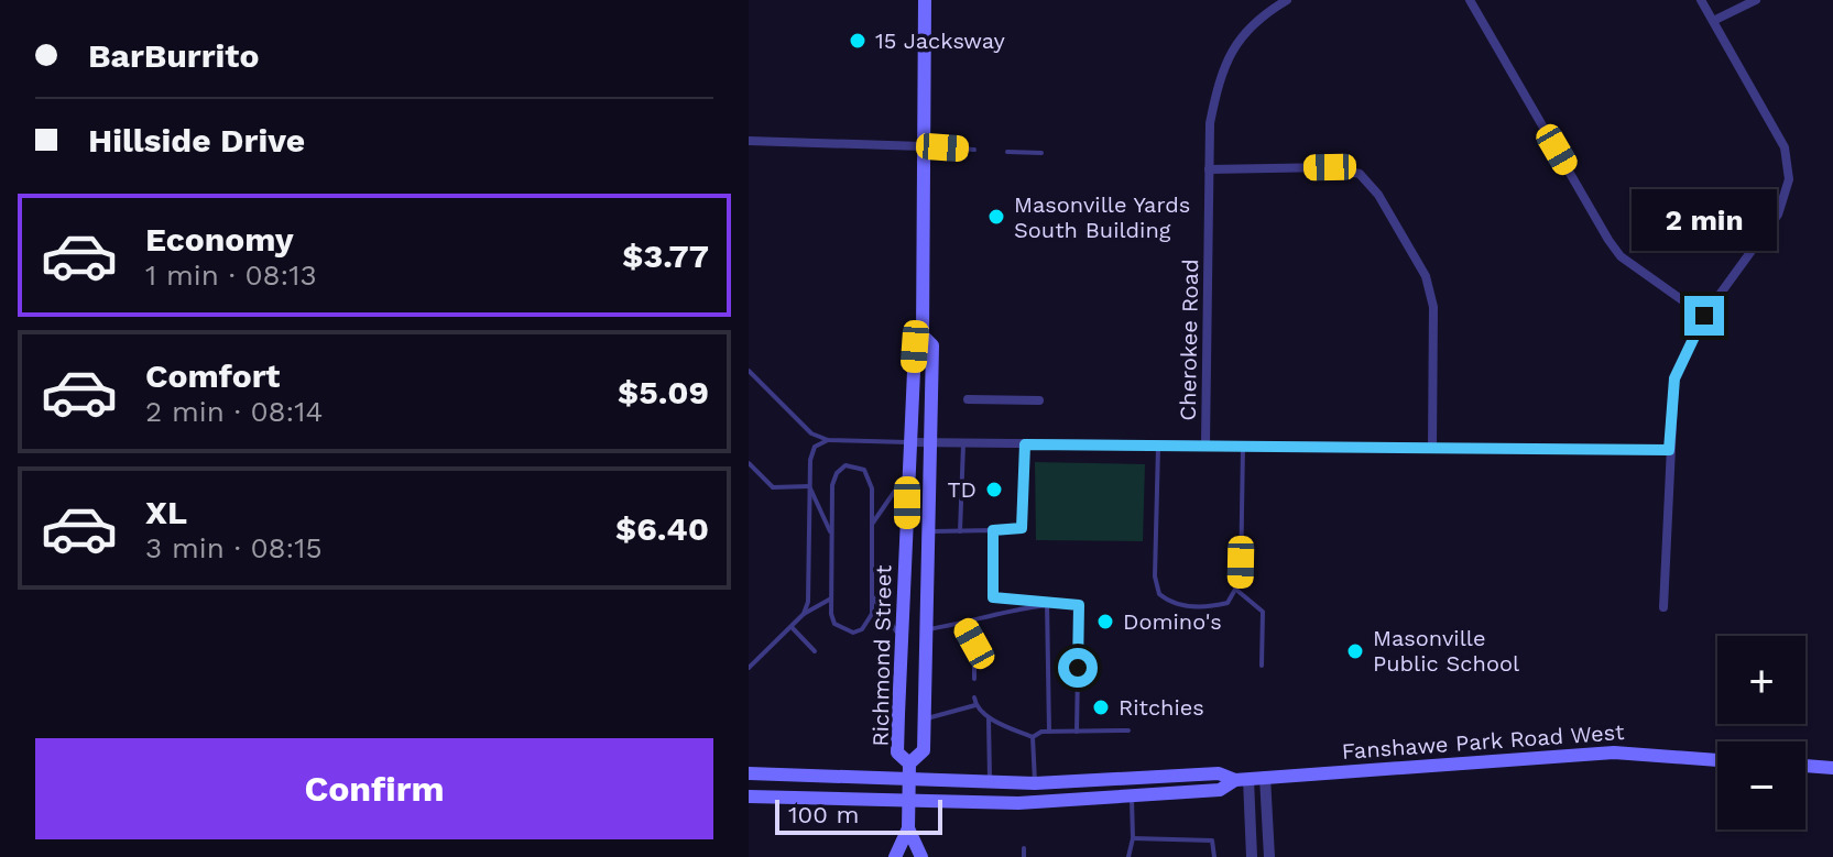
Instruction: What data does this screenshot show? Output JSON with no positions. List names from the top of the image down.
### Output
{
  "streets": {
    "main road": ["Richmond Street", "Fanshawe Park Road West"],
    "street": ["Cherokee Road"]
  },
  "crossings": [
    ["Richmond Street", "Fanshawe Park Road West"]
  ],
  "places": [
    "15 Jacksway",
    "Masonville Yards South Building",
    "TD",
    "Domino's",
    "Masonville Public School",
    "Ritchies"
  ],
  "scale_bar": "100 m",
  "page": {
    "banner": ["BarBurrito", "Hillside Drive"],
    "bubble": "2 min",
    "list": [
      {
        "name": "Economy",
        "note": "1 min · 08:13",
        "value": "$3.77"
      },
      {
        "name": "Comfort",
        "note": "2 min · 08:14",
        "value": "$5.09"
      },
      {
        "name": "XL",
        "note": "3 min · 08:15",
        "value": "$6.40"
      }
    ],
    "map_buttons": ["+", "−"],
    "buttons": "Confirm",
    "scale": "100 m"
  }
}
